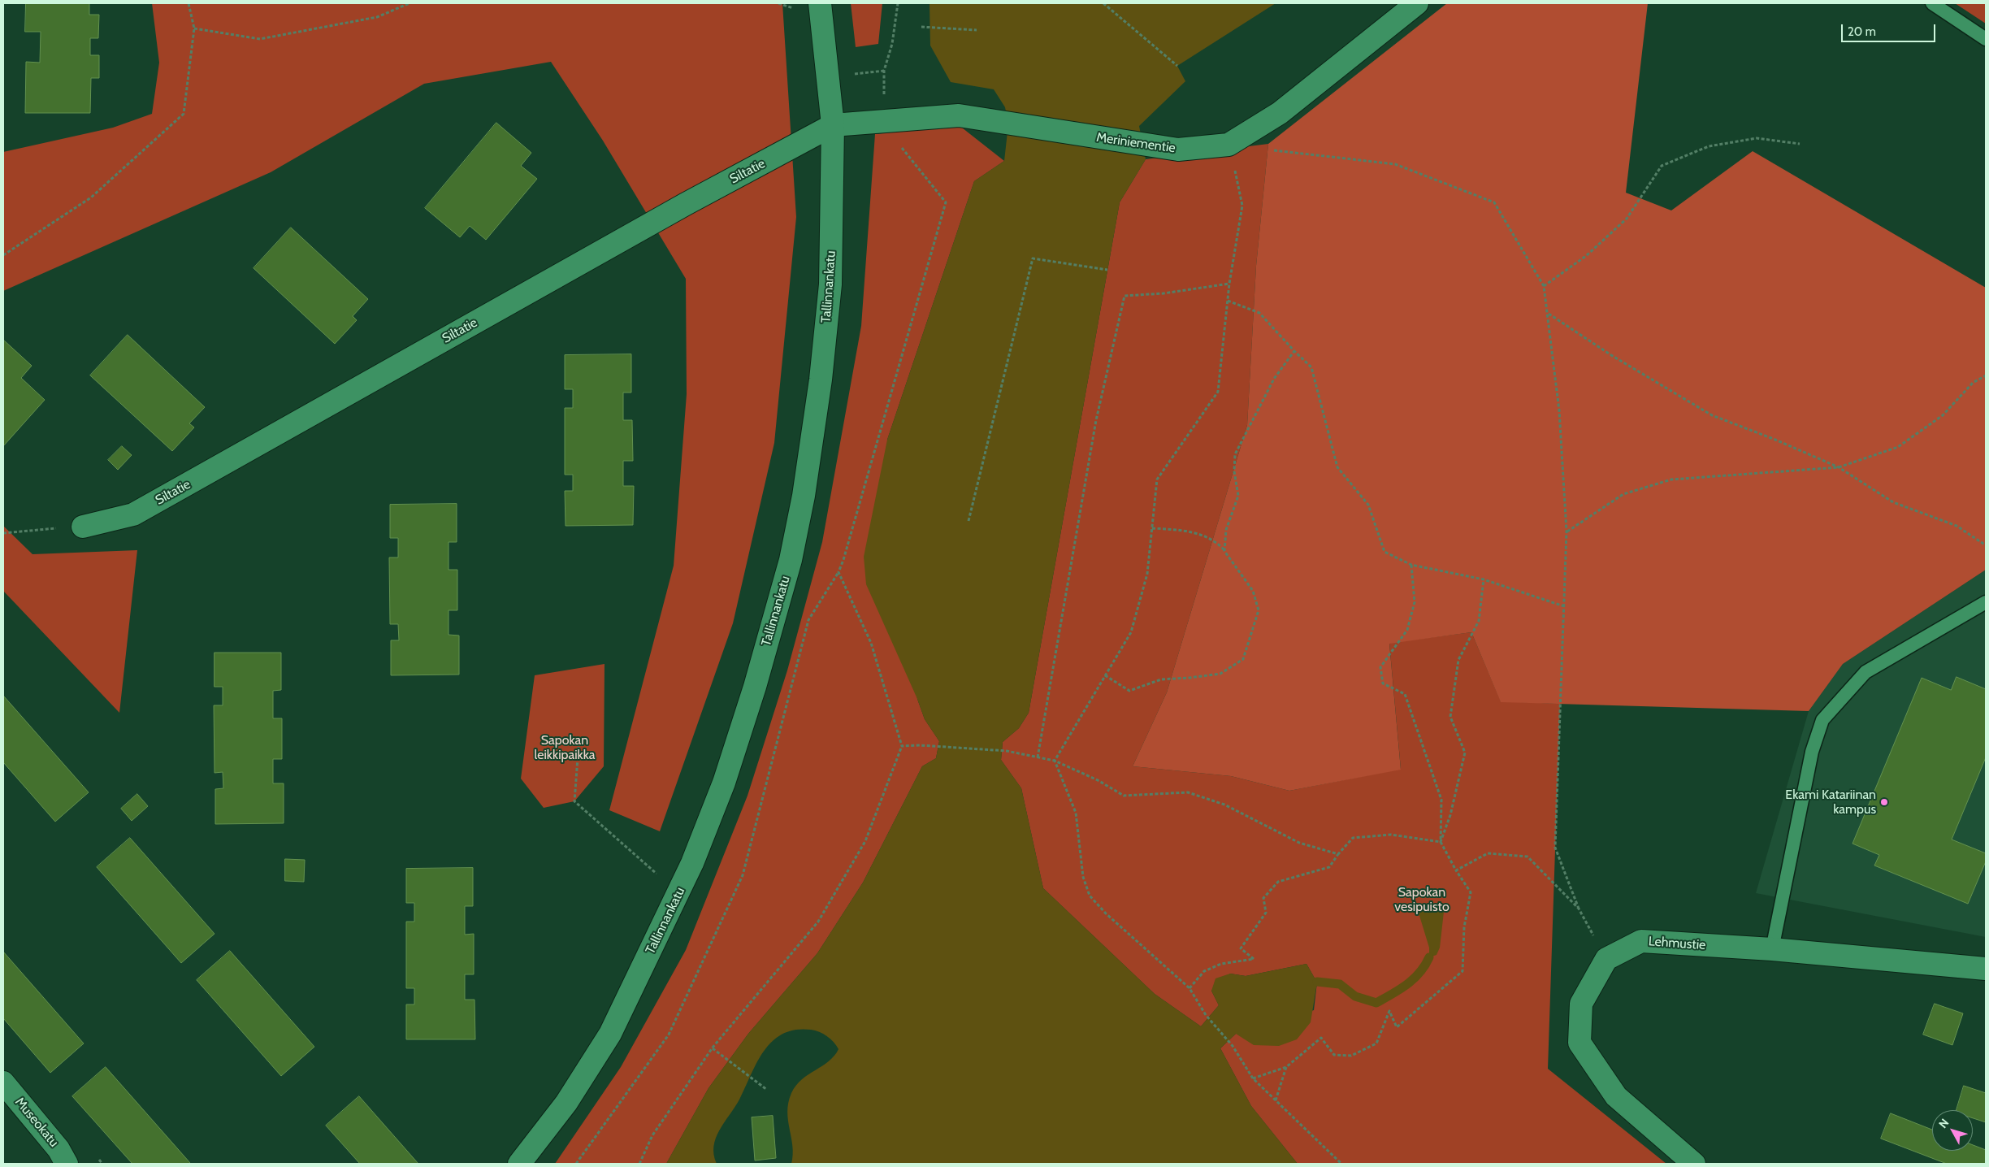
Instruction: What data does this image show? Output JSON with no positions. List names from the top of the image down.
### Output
{
  "streets": {
    "street": [
      "Meriniementie",
      "Siltatie",
      "Tallinnankatu",
      "Lehmustie",
      "Museokatu"
    ]
  },
  "crossings": [
    ["Meriniementie", "Siltatie"],
    ["Meriniementie", "Tallinnankatu"],
    ["Siltatie", "Tallinnankatu"]
  ],
  "parks": ["Sapokan leikkipaikka", "Sapokan vesipuisto"],
  "places": ["Ekami Katariinan kampus"],
  "scale_bar": "20 m",
  "north": "top left"
}
